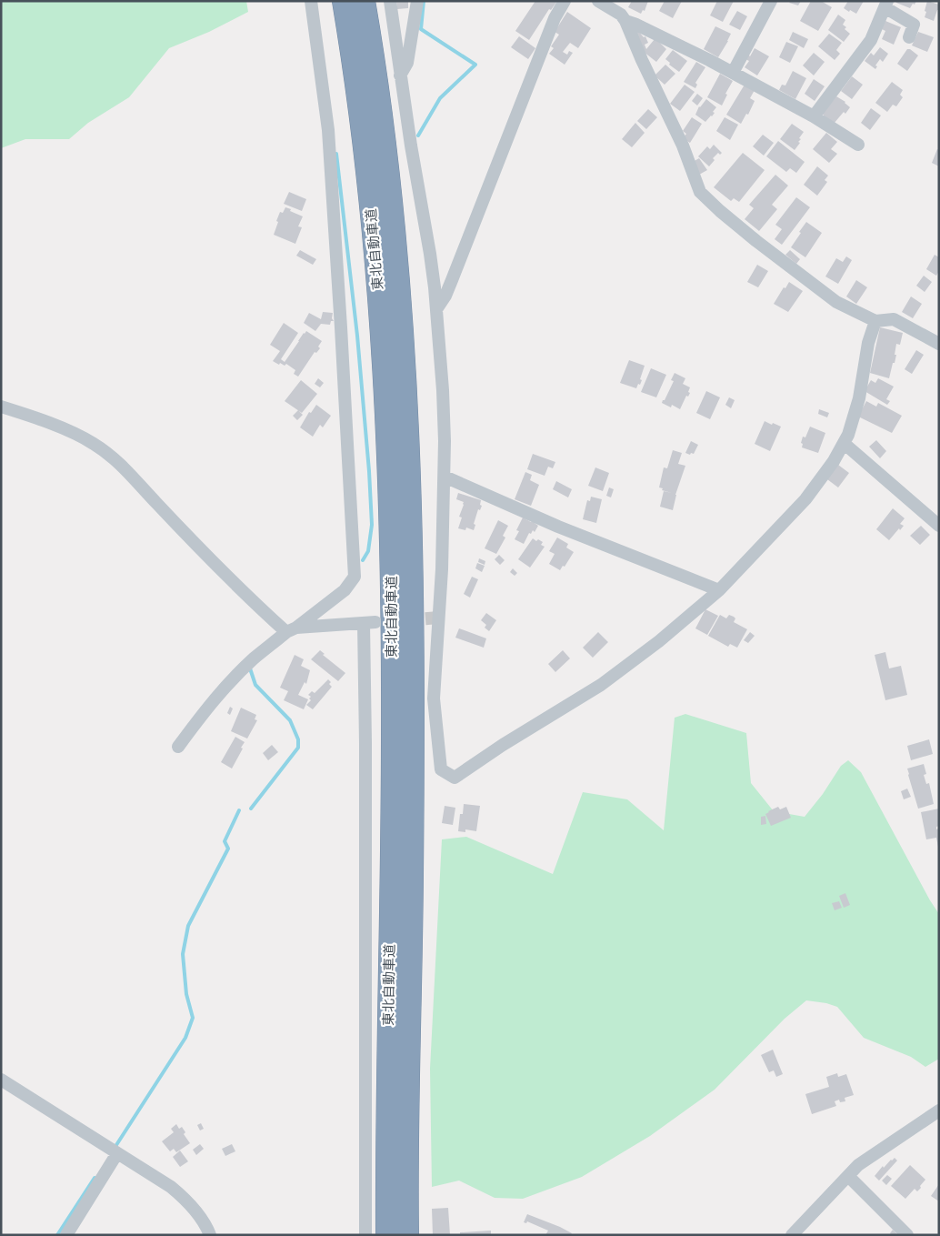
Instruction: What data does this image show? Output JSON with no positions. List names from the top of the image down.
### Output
{
  "streets": {
    "highway": ["東北自動車道"]
  }
}
